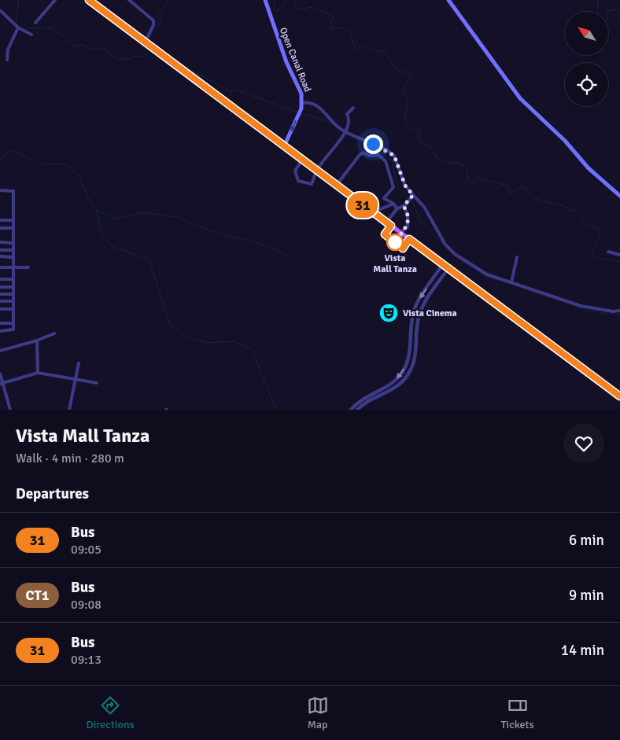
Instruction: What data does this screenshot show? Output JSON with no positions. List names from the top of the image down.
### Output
{
  "streets": {
    "main road": ["Open Canal Road"]
  },
  "places": {
    "other": ["Vista Mall Tanza"],
    "theatre": ["Vista Cinema"]
  },
  "lines": ["bus line 31"],
  "north": "top left",
  "page": {
    "on_map": "31",
    "heading": [
      ["Vista Mall Tanza", "Walk · 4 min · 280 m"],
      "Departures"
    ],
    "list": [
      {
        "mark": "31",
        "name": "Bus",
        "note": "09:05",
        "value": "6 min"
      },
      {
        "mark": "CT1",
        "name": "Bus",
        "note": "09:08",
        "value": "9 min"
      },
      {
        "mark": "31",
        "name": "Bus",
        "note": "09:13",
        "value": "14 min"
      }
    ],
    "tabs": ["Directions", "Map", "Tickets"]
  }
}
